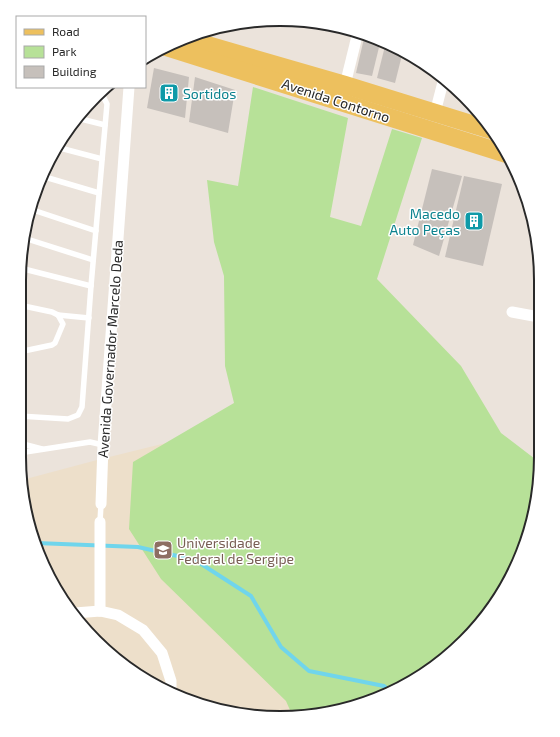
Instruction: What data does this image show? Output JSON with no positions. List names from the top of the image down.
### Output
{
  "streets": {
    "main road": ["Avenida Contorno"],
    "street": ["Avenida Governador Marcelo Deda"]
  },
  "places": {
    "building": ["Sortidos", "Macedo Auto Peças"],
    "school or university": ["Universidade Federal de Sergipe"]
  },
  "legend": ["Road", "Park", "Building"]
}
